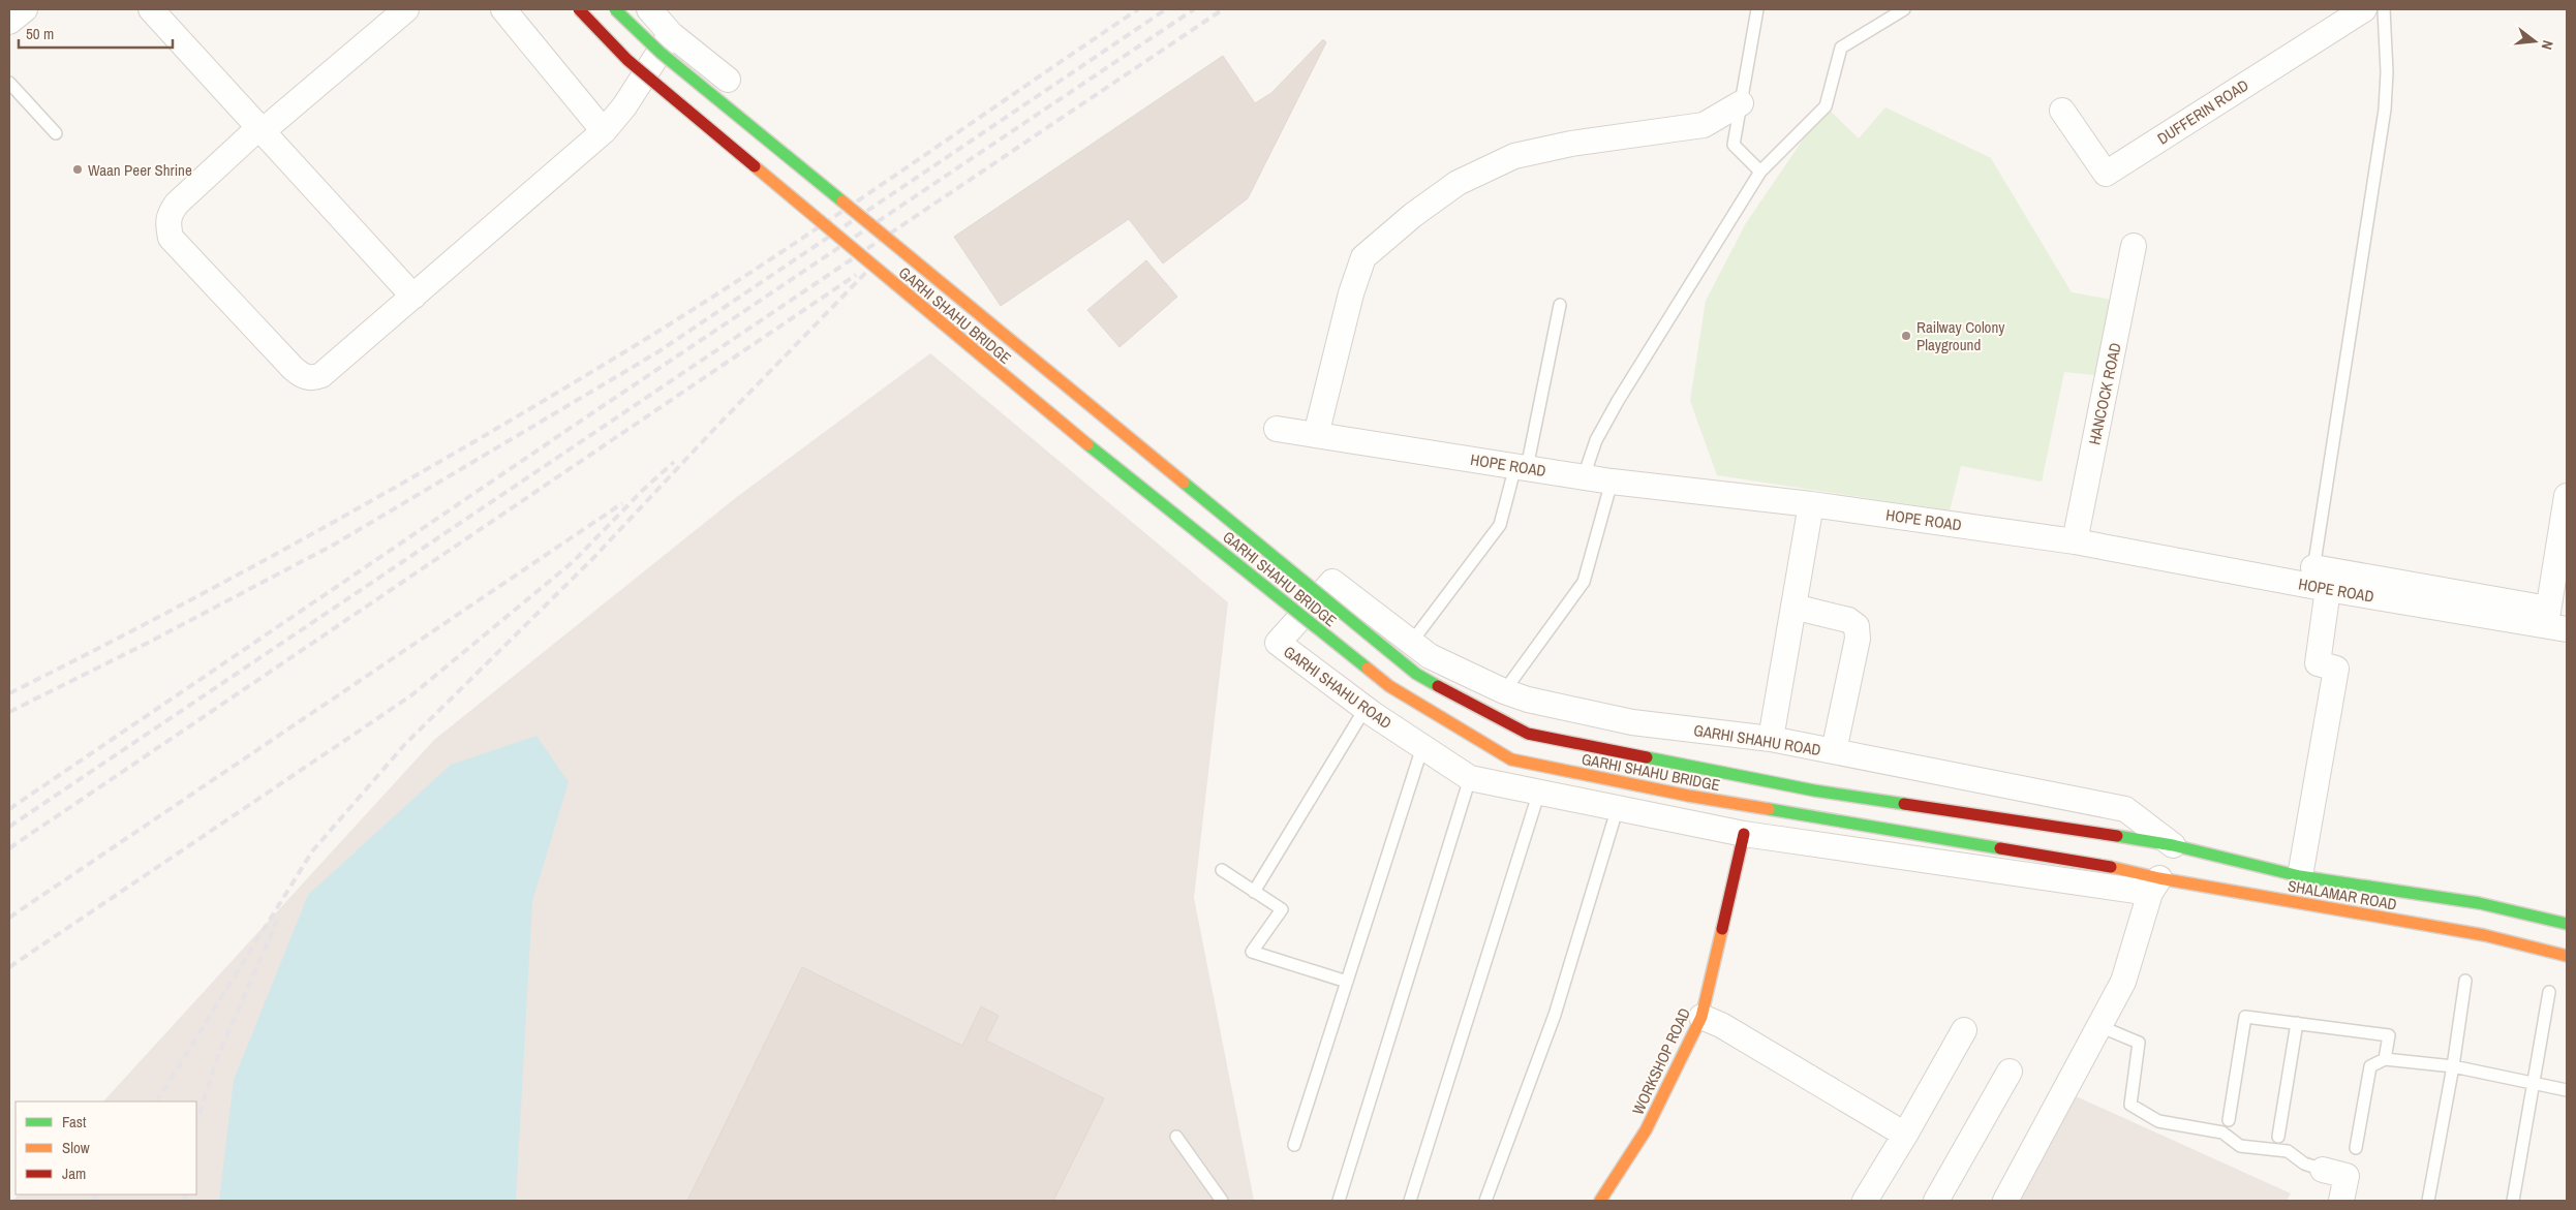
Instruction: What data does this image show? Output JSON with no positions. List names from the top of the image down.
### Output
{
  "streets": {
    "main road": ["GARHI SHAHU BRIDGE", "SHALAMAR ROAD", "WORKSHOP ROAD"],
    "street": [
      "DUFFERIN ROAD",
      "HANCOCK ROAD",
      "HOPE ROAD",
      "GARHI SHAHU ROAD"
    ]
  },
  "crossings": [
    ["GARHI SHAHU BRIDGE", "SHALAMAR ROAD"],
    ["HANCOCK ROAD", "HOPE ROAD"],
    ["GARHI SHAHU ROAD", "SHALAMAR ROAD"],
    ["GARHI SHAHU ROAD", "WORKSHOP ROAD"]
  ],
  "places": ["Waan Peer Shrine", "Railway Colony Playground"],
  "legend": ["Fast", "Slow", "Jam"],
  "scale_bar": "50 m",
  "north": "right"
}
